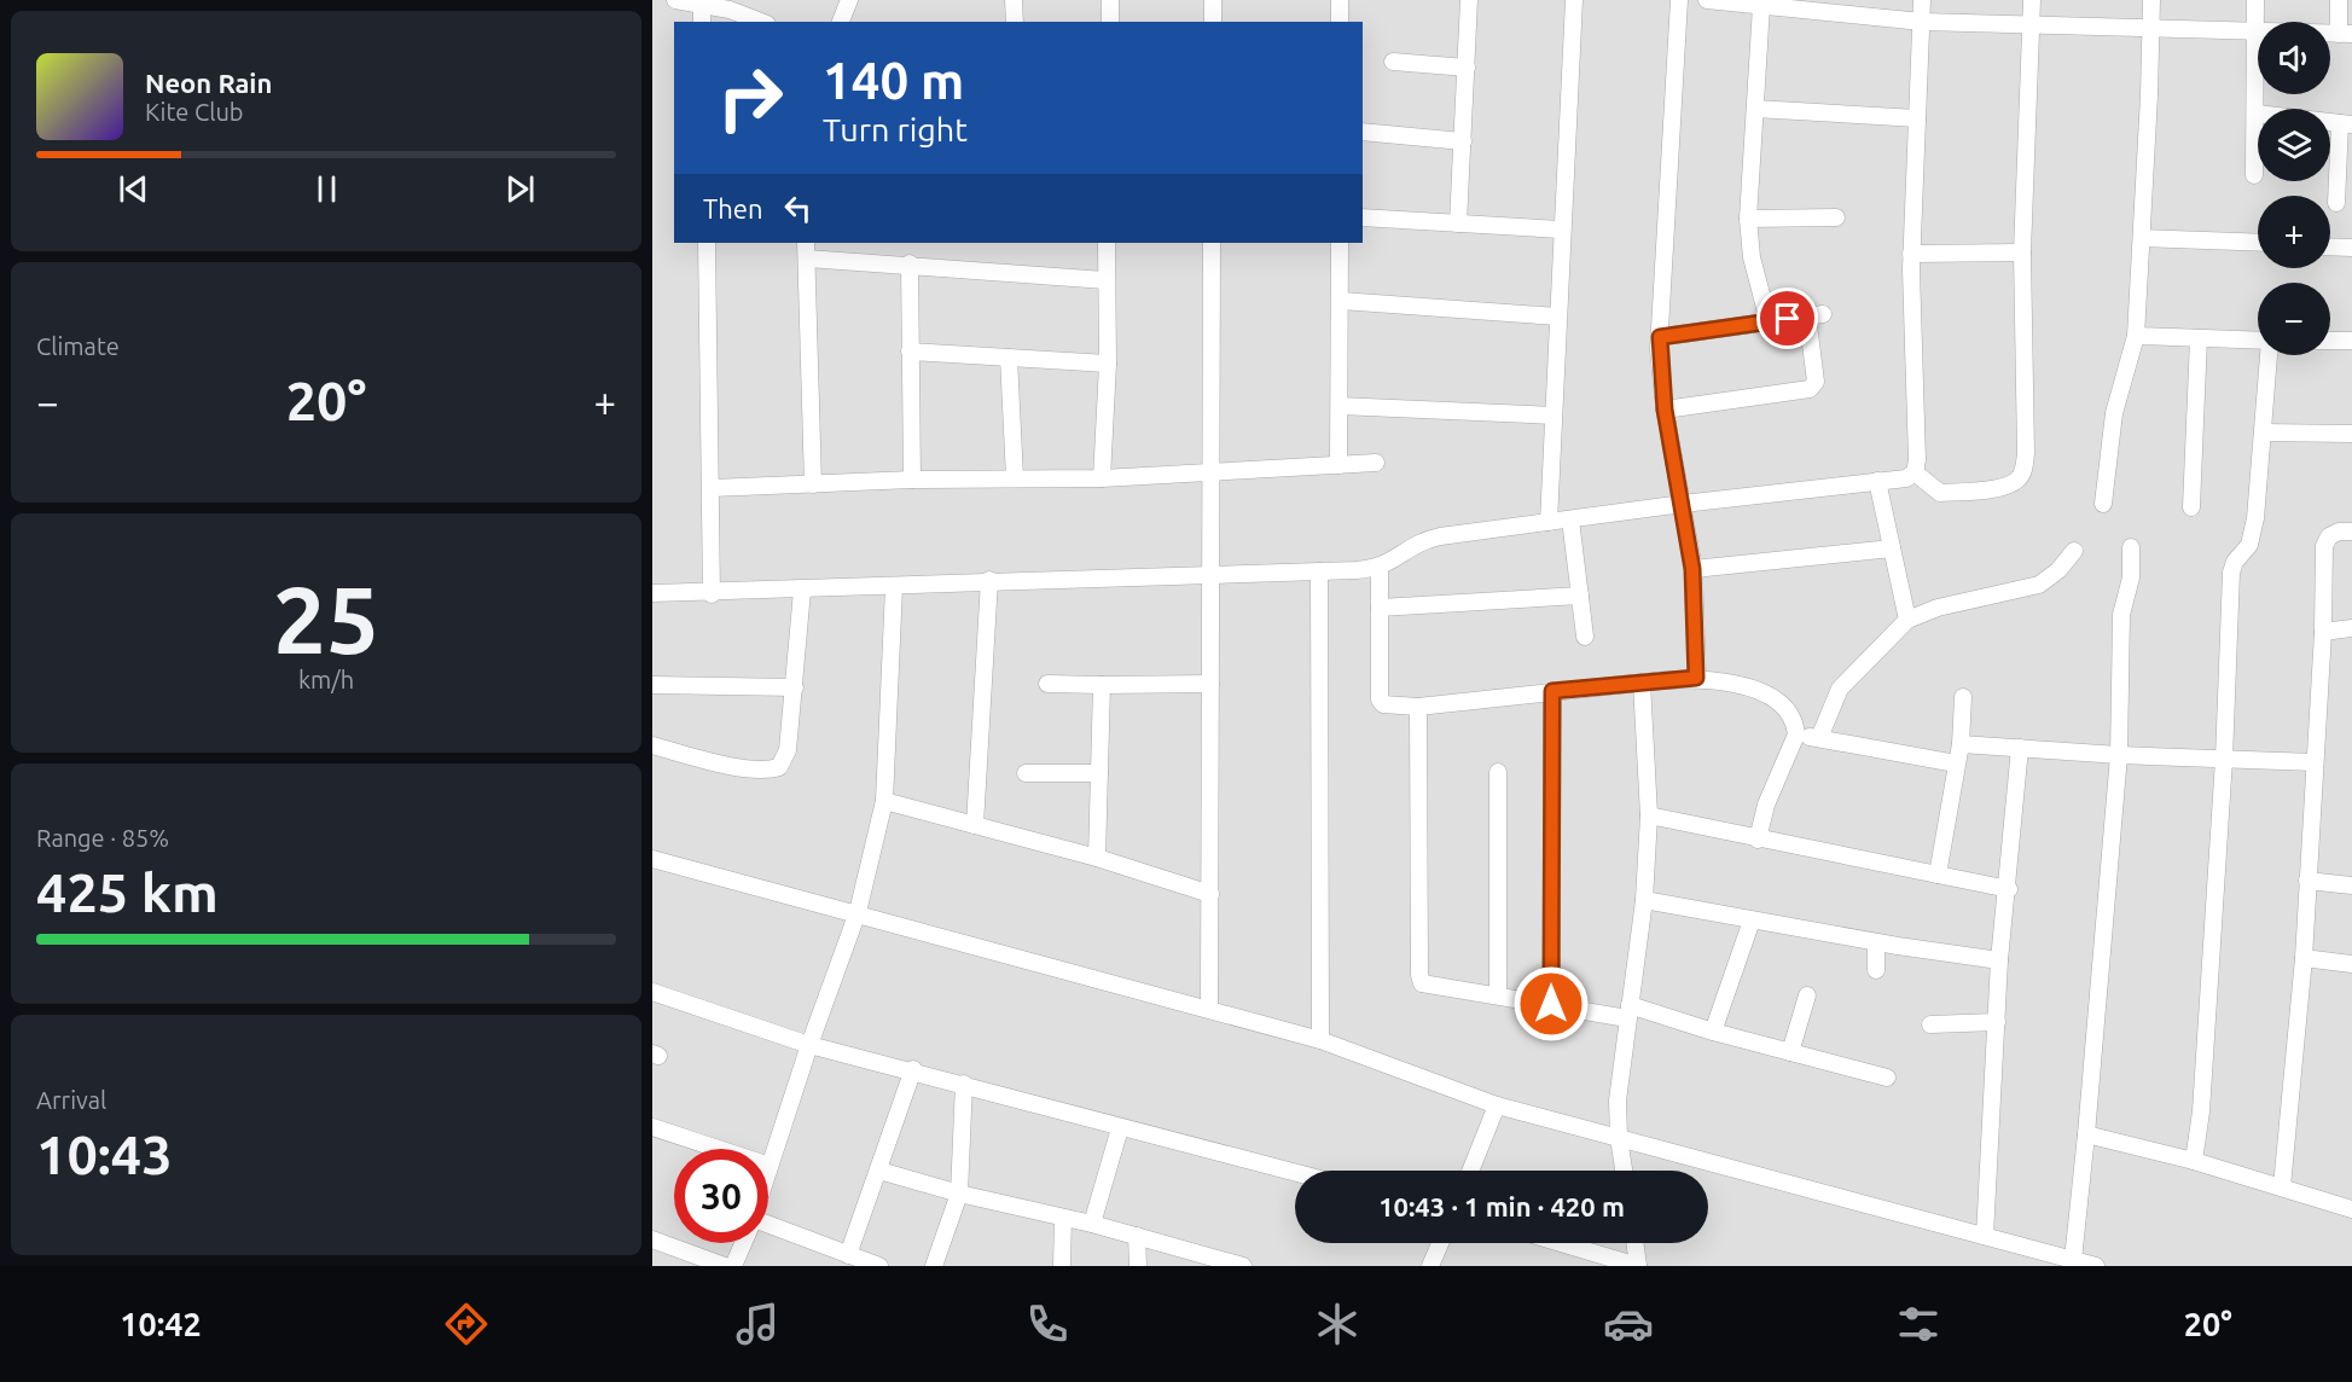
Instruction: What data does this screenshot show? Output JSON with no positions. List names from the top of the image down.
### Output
{
  "page": {
    "map_buttons": ["+", "−"],
    "turn": ["140 m", "Turn right"],
    "song": ["Neon Rain", "Kite Club"],
    "then": "Then",
    "tile": [
      "Climate",
      ["25", "km/h"],
      ["Range · 85%", "425 km"],
      ["Arrival", "10:43"]
    ],
    "heat": ["−", "20°", "+"],
    "limit": "30",
    "trip": "10:43 · 1 min · 420 m",
    "tabs": ["10:42", "20°"]
  }
}
